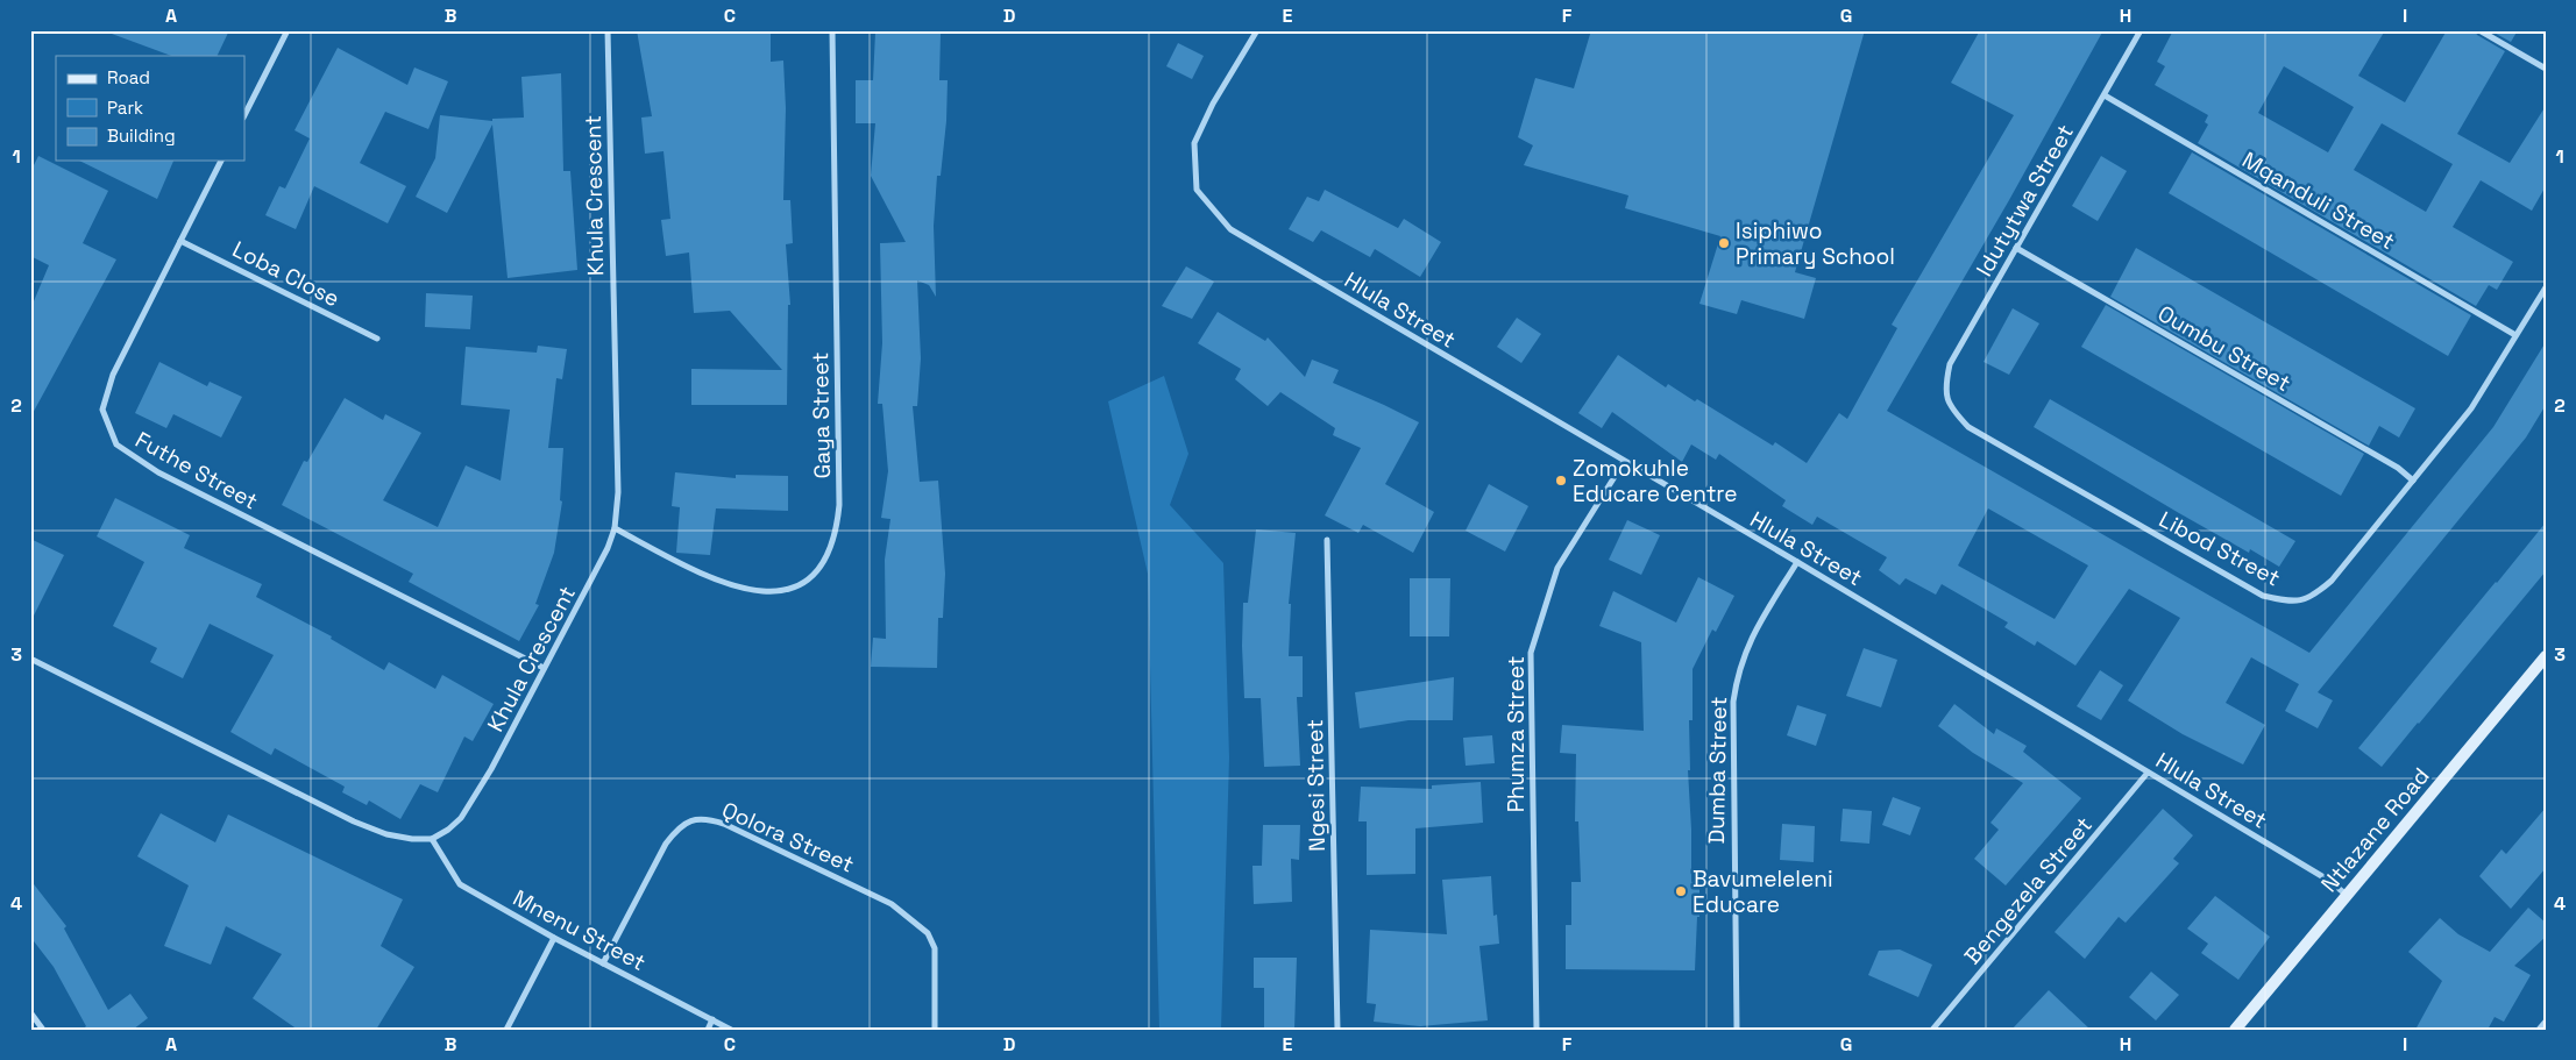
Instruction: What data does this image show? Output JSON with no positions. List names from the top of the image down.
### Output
{
  "streets": {
    "street": [
      "Khula Crescent",
      "Idutytwa Street",
      "Mqanduli Street",
      "Loba Close",
      "Hlula Street",
      "Oumbu Street",
      "Gaya Street",
      "Futhe Street",
      "Libod Street",
      "Phumza Street",
      "Dumba Street",
      "Ngesi Street",
      "Ntlazane Road",
      "Qolora Street",
      "Bengezela Street",
      "Mnenu Street"
    ]
  },
  "crossings": [
    ["Khula Crescent", "Gaya Street"],
    ["Khula Crescent", "Futhe Street"],
    ["Khula Crescent", "Mnenu Street"],
    ["Idutytwa Street", "Mqanduli Street"],
    ["Idutytwa Street", "Oumbu Street"],
    ["Idutytwa Street", "Libod Street"],
    ["Mqanduli Street", "Libod Street"],
    ["Loba Close", "Futhe Street"],
    ["Hlula Street", "Phumza Street"],
    ["Hlula Street", "Dumba Street"],
    ["Hlula Street", "Ntlazane Road"],
    ["Hlula Street", "Bengezela Street"],
    ["Oumbu Street", "Libod Street"],
    ["Qolora Street", "Mnenu Street"]
  ],
  "places": ["Isiphiwo Primary School", "Zomokuhle Educare Centre", "Bavumeleleni Educare"],
  "legend": ["Road", "Park", "Building"],
  "grid": {
    "columns": [
      "A",
      "B",
      "C",
      "D",
      "E",
      "F",
      "G",
      "H",
      "I"
    ],
    "rows": [
      "1",
      "2",
      "3",
      "4"
    ]
  }
}
